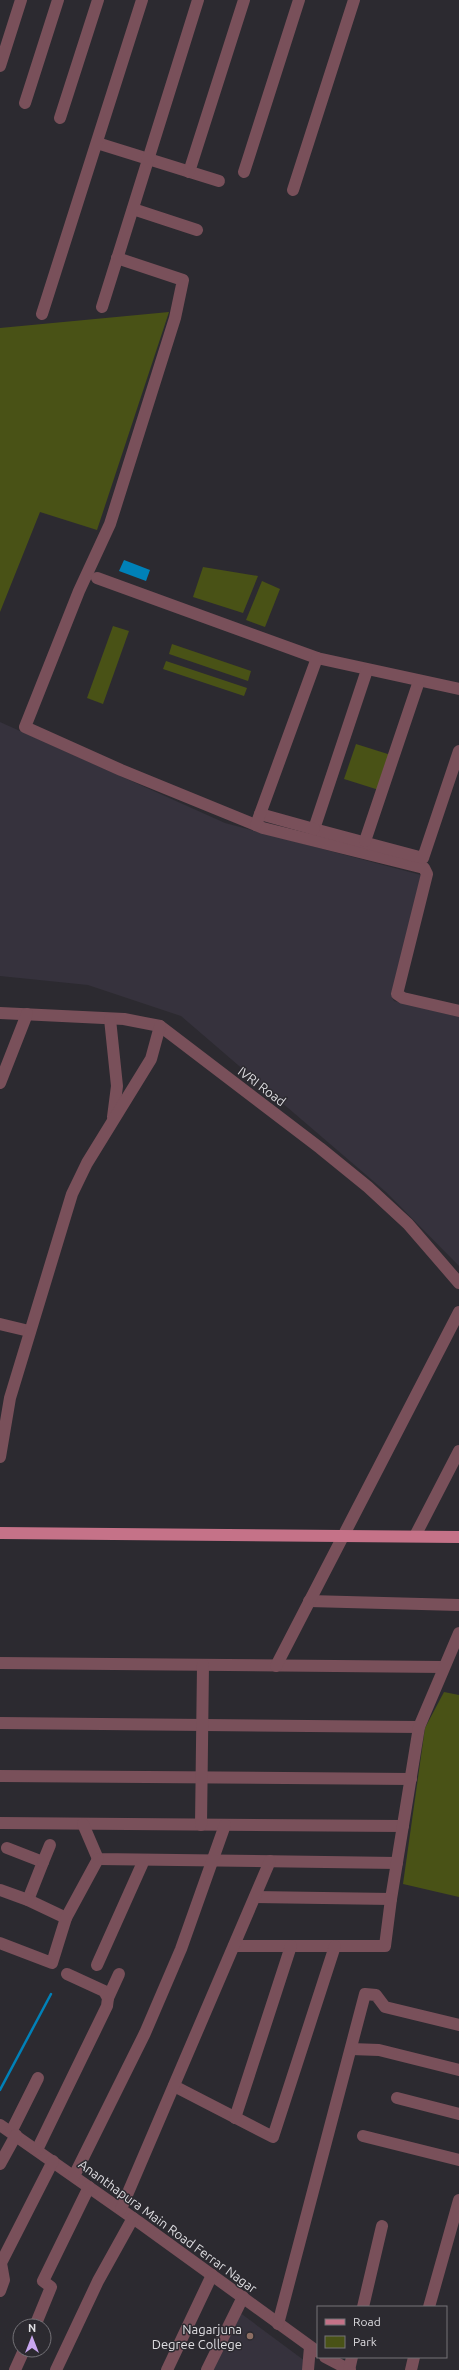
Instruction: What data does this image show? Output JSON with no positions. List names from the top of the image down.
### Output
{
  "streets": {
    "street": ["IVRI Road", "Ananthapura Main Road Ferrar Nagar"]
  },
  "places": ["Nagarjuna Degree College"],
  "legend": ["Road", "Park"],
  "north": "top"
}
